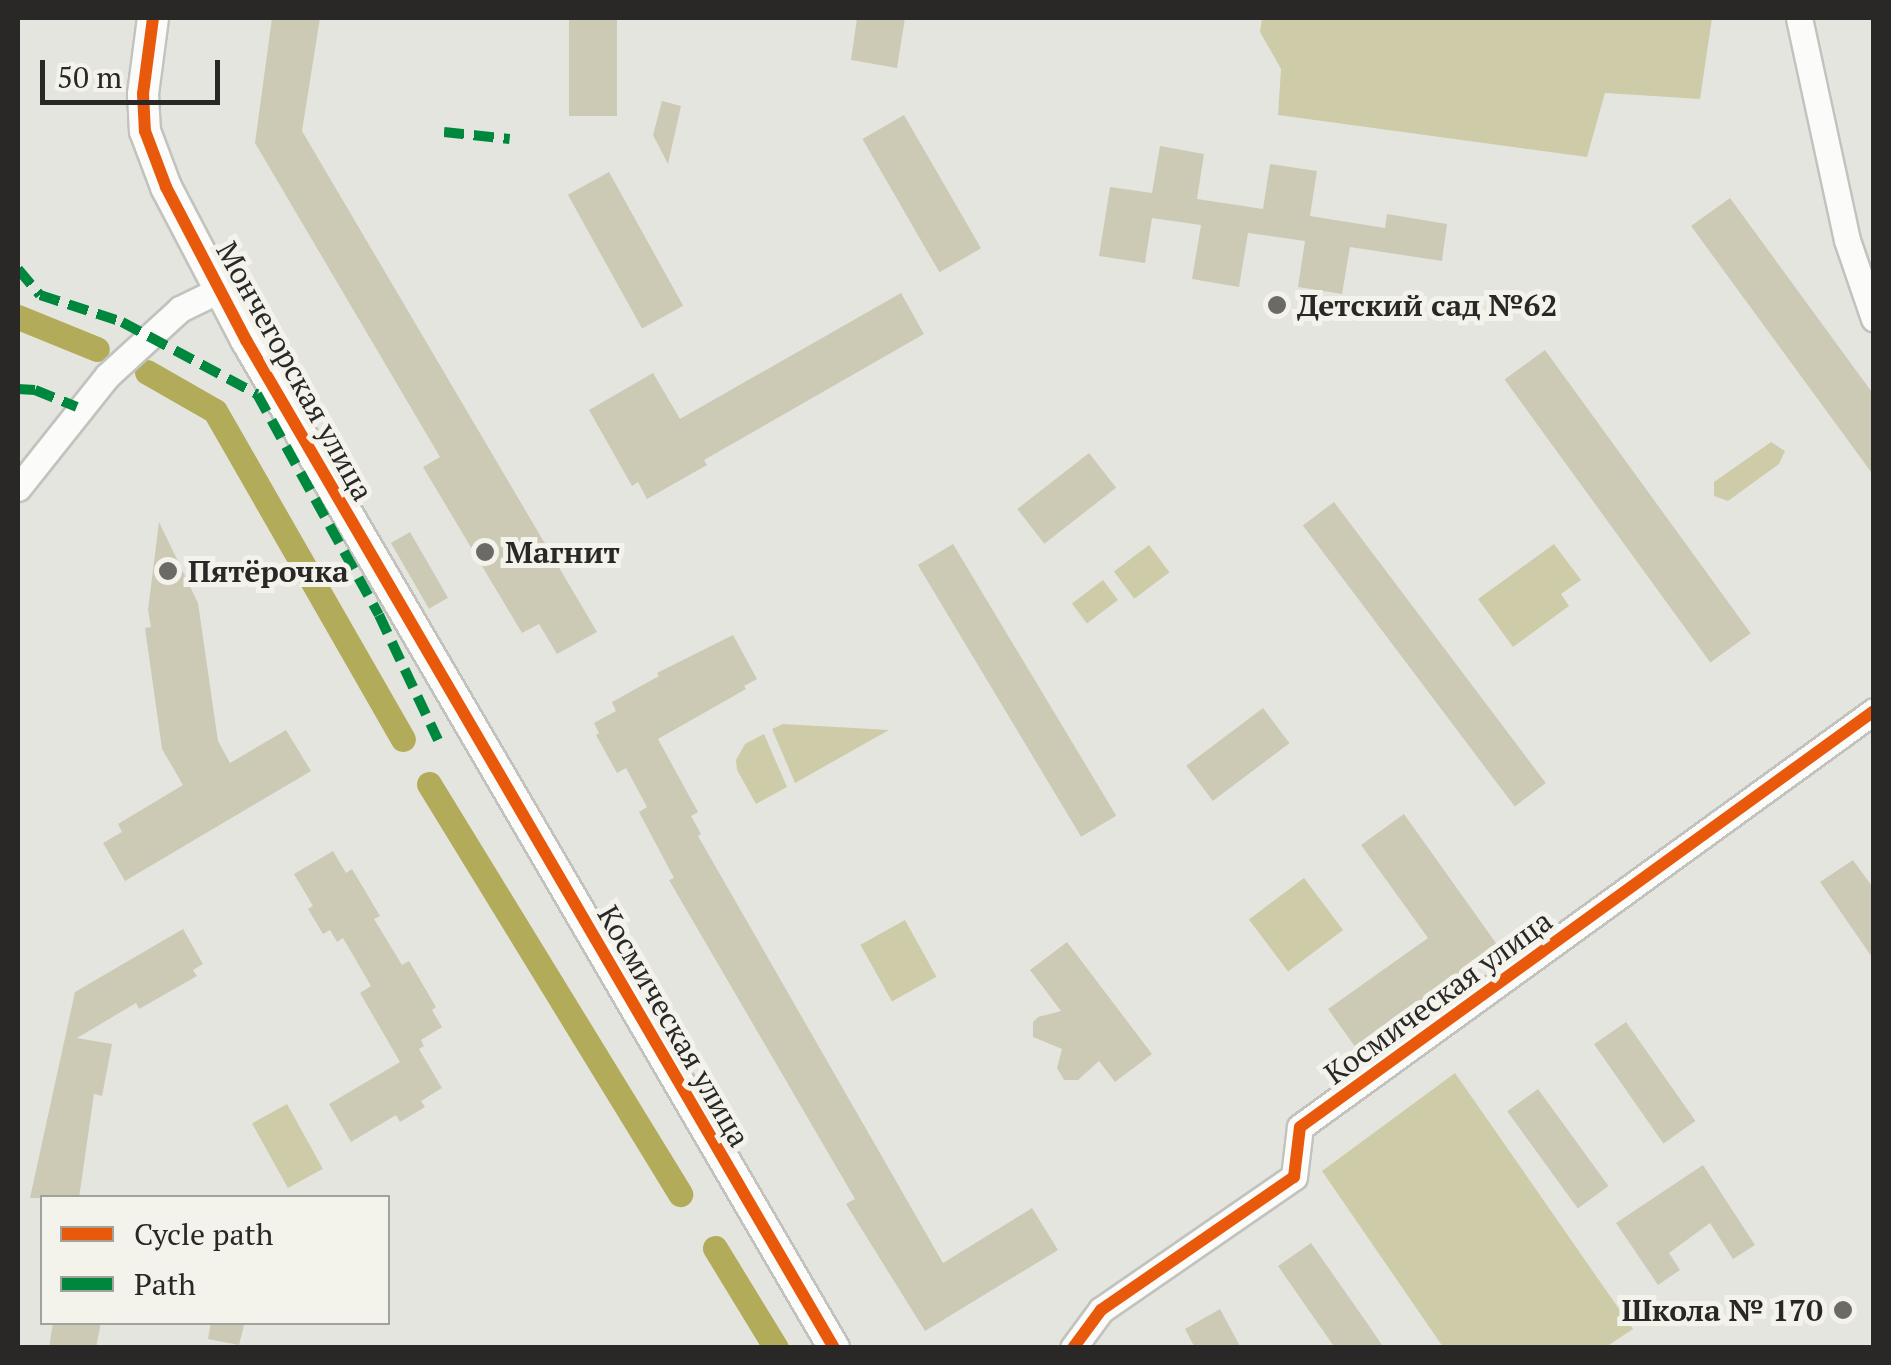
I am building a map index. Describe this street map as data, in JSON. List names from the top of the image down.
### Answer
{
  "streets": {
    "street": ["Мончегорская улица", "Космическая улица"]
  },
  "crossings": [
    ["Мончегорская улица", "Космическая улица"]
  ],
  "places": [
    "Детский сад №62",
    "Магнит",
    "Пятёрочка",
    "Школа № 170"
  ],
  "legend": ["Cycle path", "Path"],
  "scale_bar": "50 m"
}
